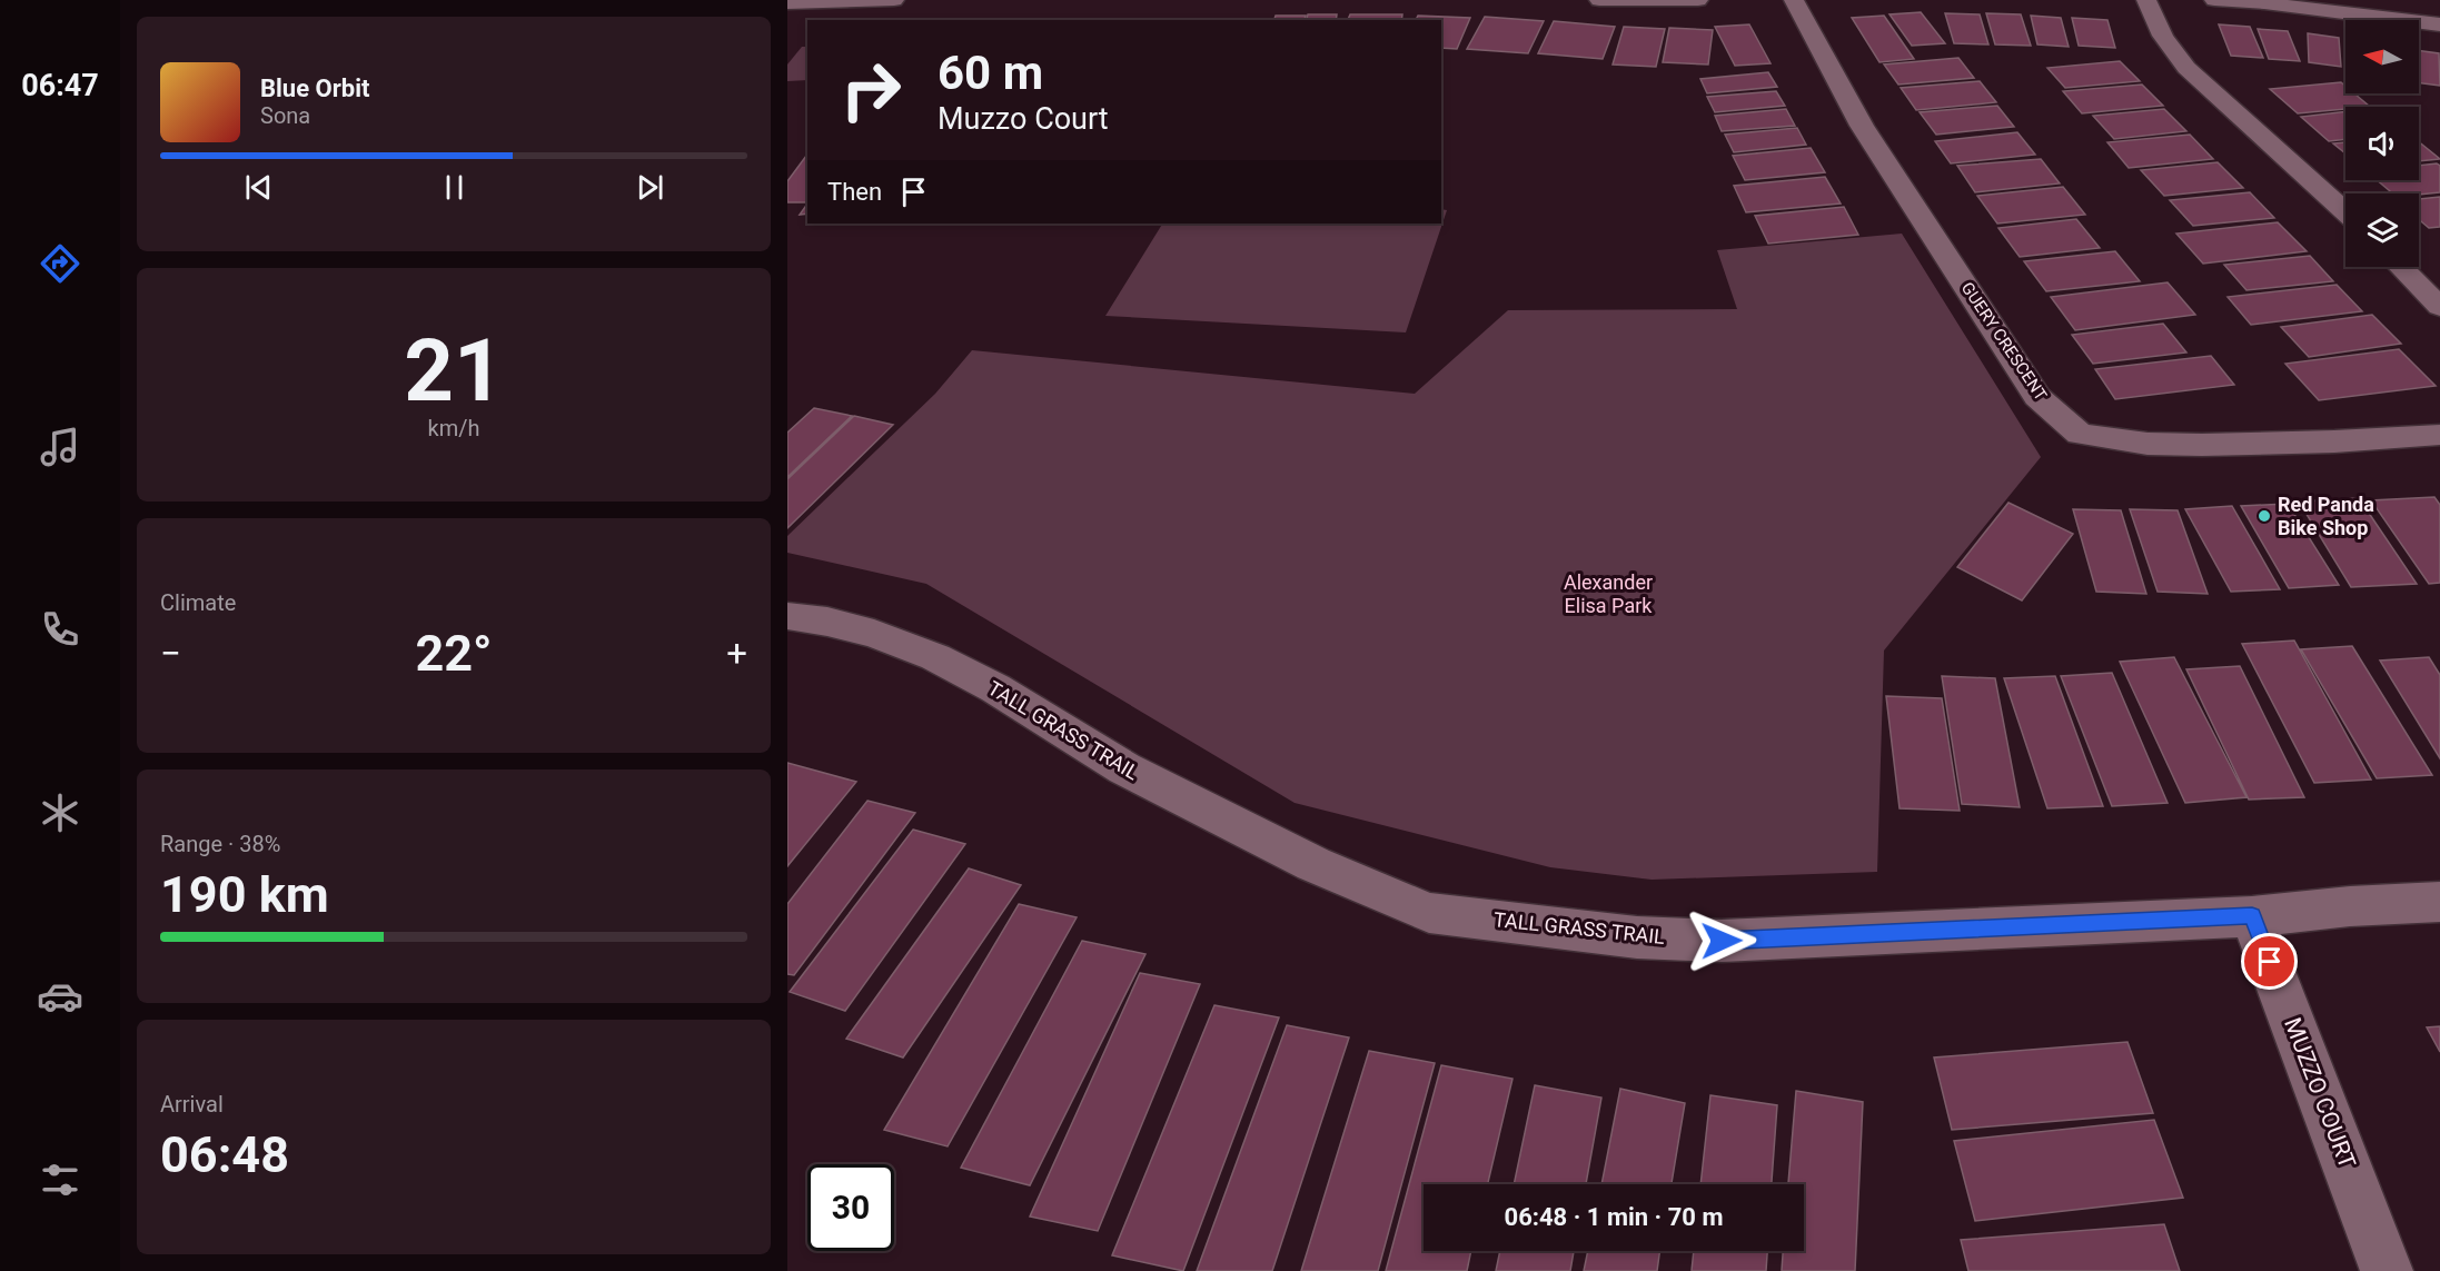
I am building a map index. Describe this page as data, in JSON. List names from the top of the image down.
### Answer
{
  "streets": {
    "street": ["GUERY CRESCENT", "TALL GRASS TRAIL", "MUZZO COURT"]
  },
  "crossings": [
    ["TALL GRASS TRAIL", "MUZZO COURT"]
  ],
  "parks": ["Alexander Elisa Park"],
  "places": ["Red Panda Bike Shop"],
  "north": "left",
  "page": {
    "tabs": "06:47",
    "turn": ["60 m", "Muzzo Court"],
    "song": ["Blue Orbit", "Sona"],
    "then": "Then",
    "tile": [
      ["21", "km/h"],
      "Climate",
      ["Range · 38%", "190 km"],
      ["Arrival", "06:48"]
    ],
    "heat": ["−", "22°", "+"],
    "limit": "30",
    "trip": "06:48 · 1 min · 70 m"
  }
}
